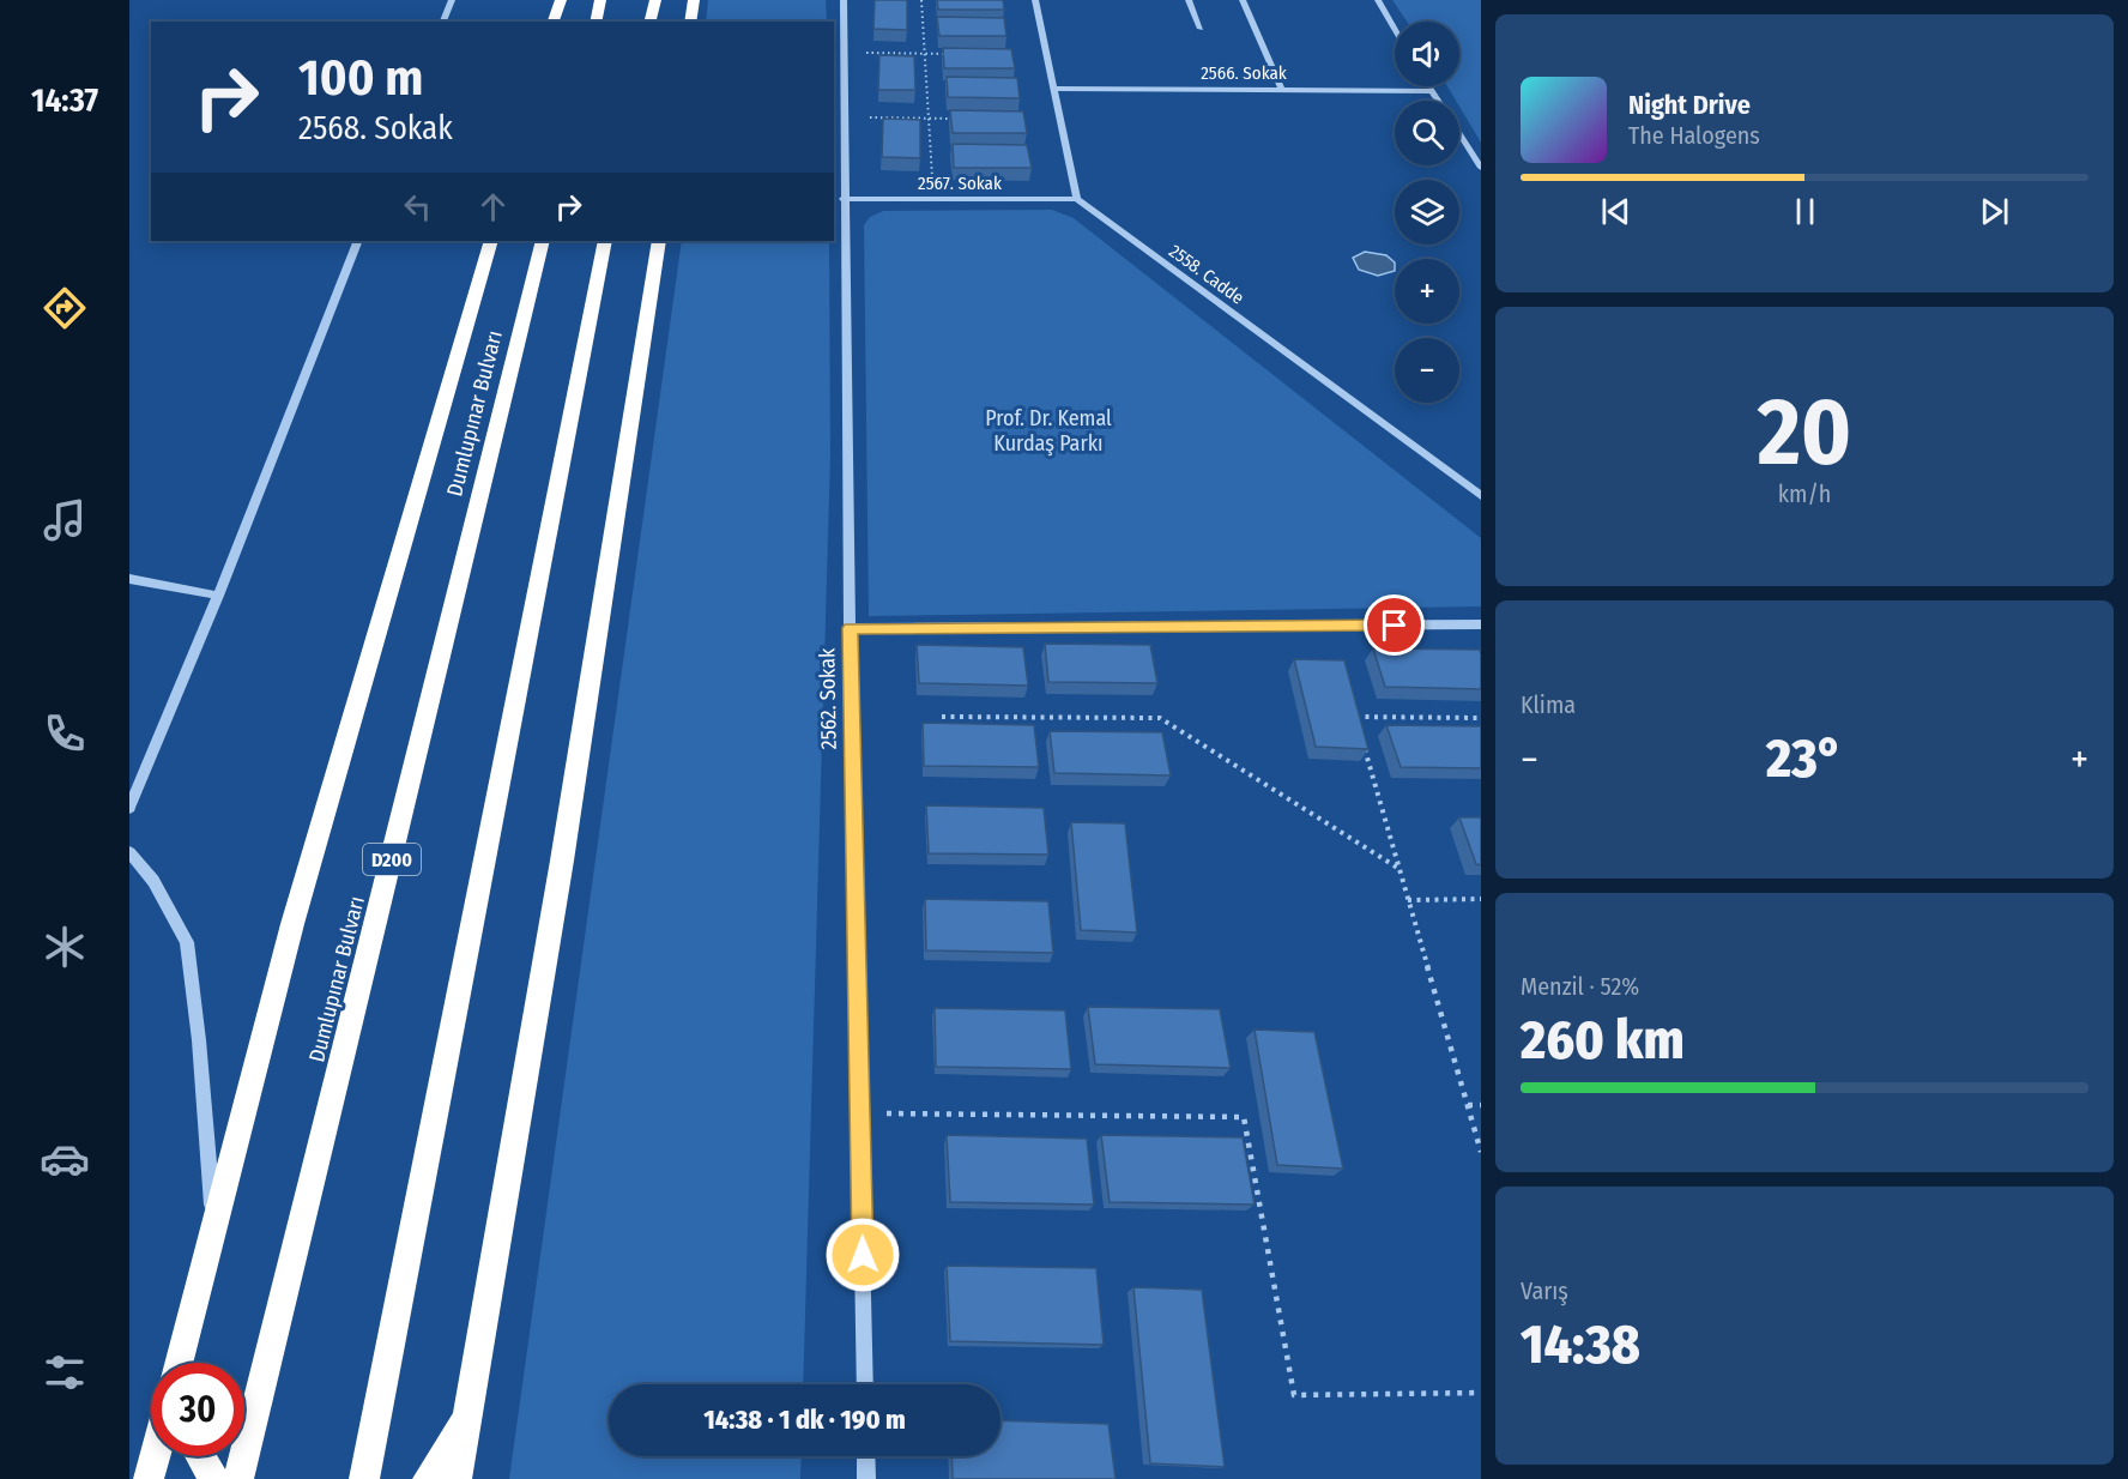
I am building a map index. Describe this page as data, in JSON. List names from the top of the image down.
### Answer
{
  "streets": {
    "highway": ["Dumlupınar Bulvarı", "D200"],
    "street": [
      "2566. Sokak",
      "2567. Sokak",
      "2558. Cadde",
      "2562. Sokak"
    ]
  },
  "crossings": [
    ["2567. Sokak", "2558. Cadde"],
    ["2567. Sokak", "2562. Sokak"]
  ],
  "parks": ["Prof. Dr. Kemal Kurdaş Parkı"],
  "page": {
    "tabs": "14:37",
    "map_buttons": ["+", "−"],
    "turn": ["100 m", "2568. Sokak"],
    "song": ["Night Drive", "The Halogens"],
    "tile": [
      ["20", "km/h"],
      "Klima",
      ["Menzil · 52%", "260 km"],
      ["Varış", "14:38"]
    ],
    "heat": ["−", "23°", "+"],
    "limit": "30",
    "trip": "14:38 · 1 dk · 190 m"
  }
}
